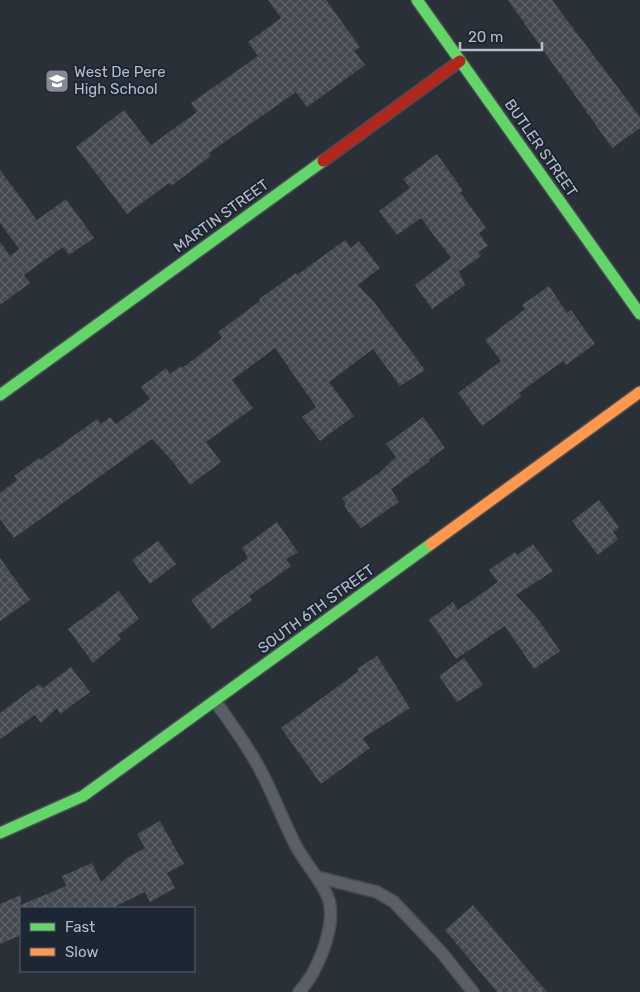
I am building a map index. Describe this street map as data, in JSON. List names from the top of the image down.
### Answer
{
  "streets": {
    "street": ["BUTLER STREET", "MARTIN STREET", "SOUTH 6TH STREET"]
  },
  "crossings": [
    ["BUTLER STREET", "MARTIN STREET"]
  ],
  "places": {
    "school or university": ["West De Pere High School"]
  },
  "legend": ["Fast", "Slow"],
  "scale_bar": "20 m"
}
